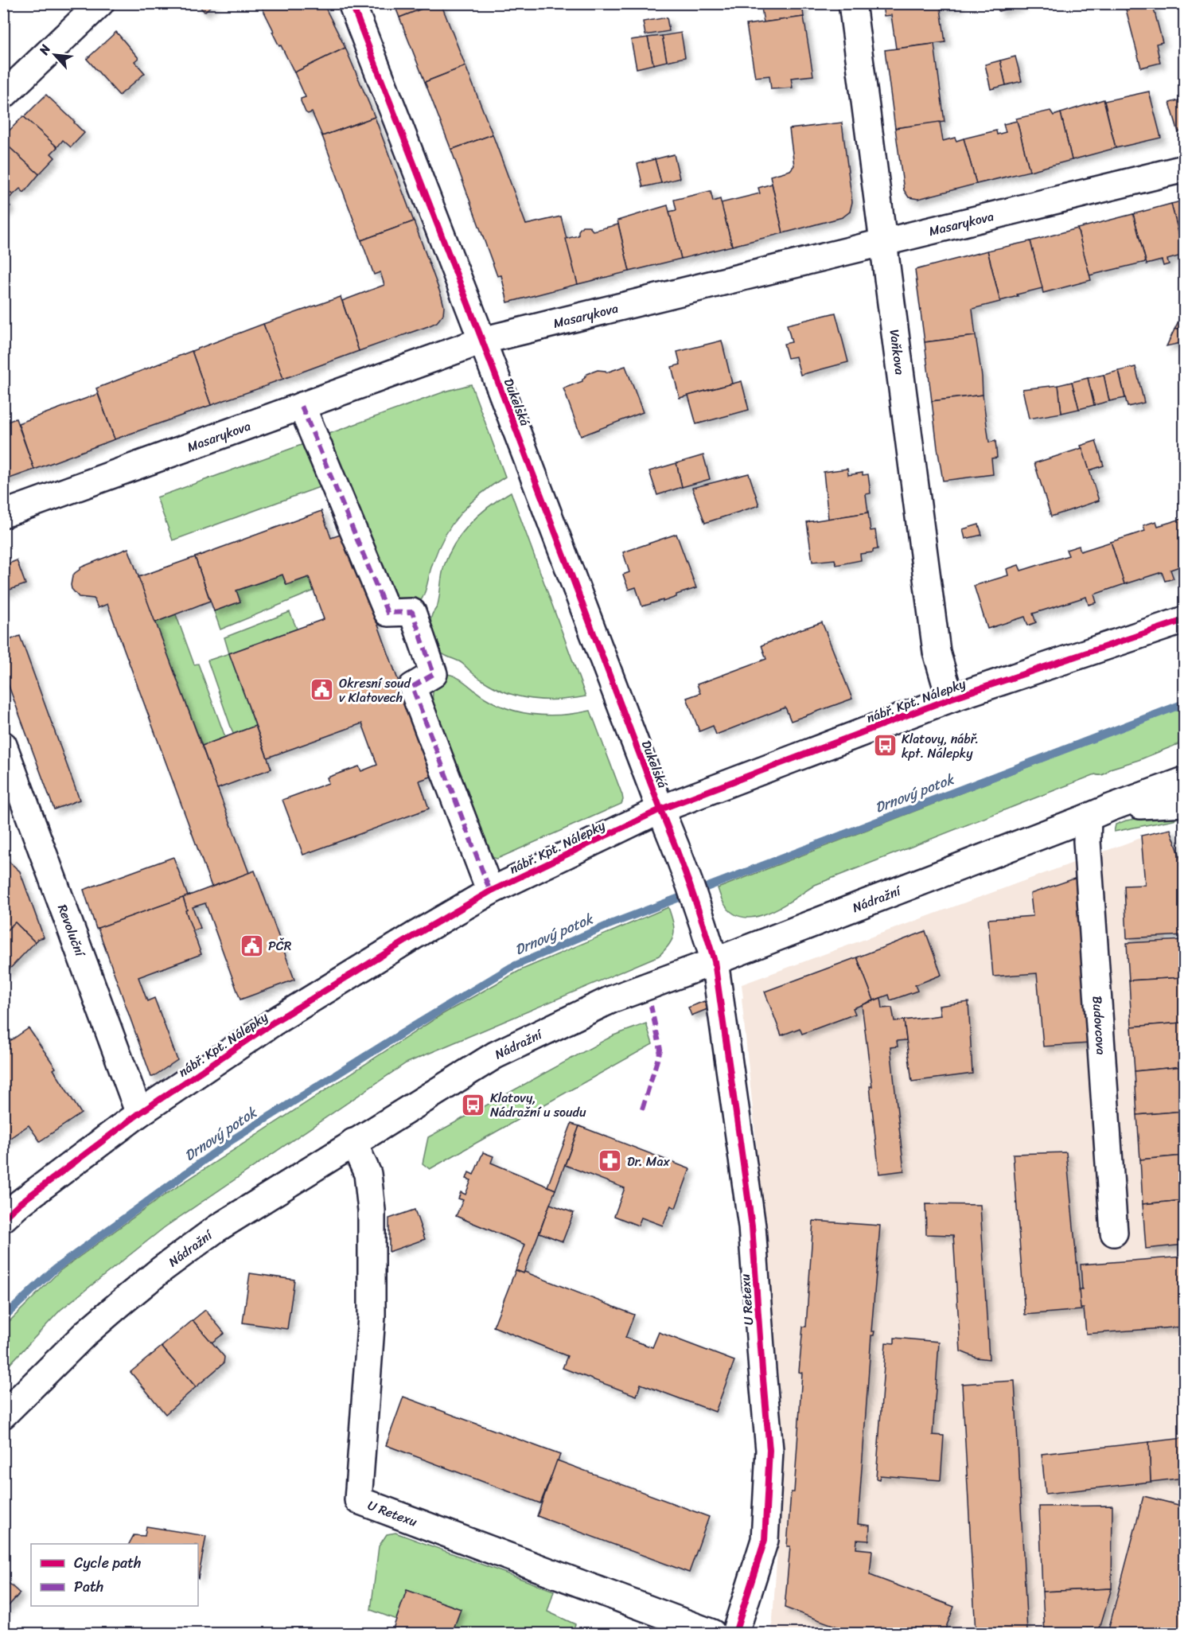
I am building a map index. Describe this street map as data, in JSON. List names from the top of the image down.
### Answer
{
  "streets": {
    "street": [
      "Masarykova",
      "Vaňkova",
      "Dukelská",
      "nábř. Kpt. Nálepky",
      "Nádražní",
      "Revoluční",
      "Budovcova",
      "U Retexu"
    ]
  },
  "crossings": [
    ["Masarykova", "Vaňkova"],
    ["Masarykova", "Dukelská"],
    ["Vaňkova", "nábř. Kpt. Nálepky"],
    ["Dukelská", "nábř. Kpt. Nálepky"],
    ["Dukelská", "U Retexu"],
    ["nábř. Kpt. Nálepky", "Revoluční"],
    ["Nádražní", "Budovcova"],
    ["Nádražní", "U Retexu"]
  ],
  "water": ["Drnový potok"],
  "places": {
    "public building": ["Okresní soud v Klatovech", "PČR"],
    "bus stop": ["Klatovy, nábř. kpt. Nálepky", "Klatovy, Nádražní u soudu"],
    "pharmacy": ["Dr. Max"]
  },
  "legend": ["Cycle path", "Path"],
  "north": "top left"
}
